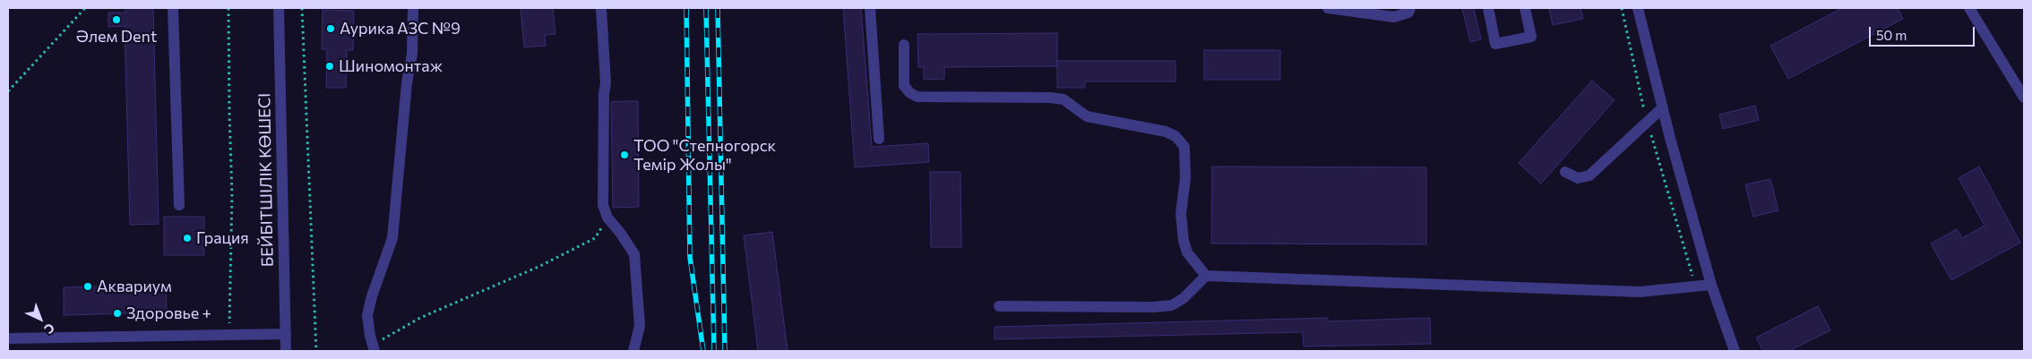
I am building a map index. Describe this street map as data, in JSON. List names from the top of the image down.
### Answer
{
  "streets": {
    "street": ["БЕЙБІТШІЛІК КӨШЕСІ"]
  },
  "places": [
    "Әлем Dent",
    "Аурика АЗС №9",
    "Шиномонтаж",
    "ТОО \"Степногорск Темiр Жолы\"",
    "Грация",
    "Аквариум",
    "Здоровье +"
  ],
  "scale_bar": "50 m",
  "north": "bottom right"
}
